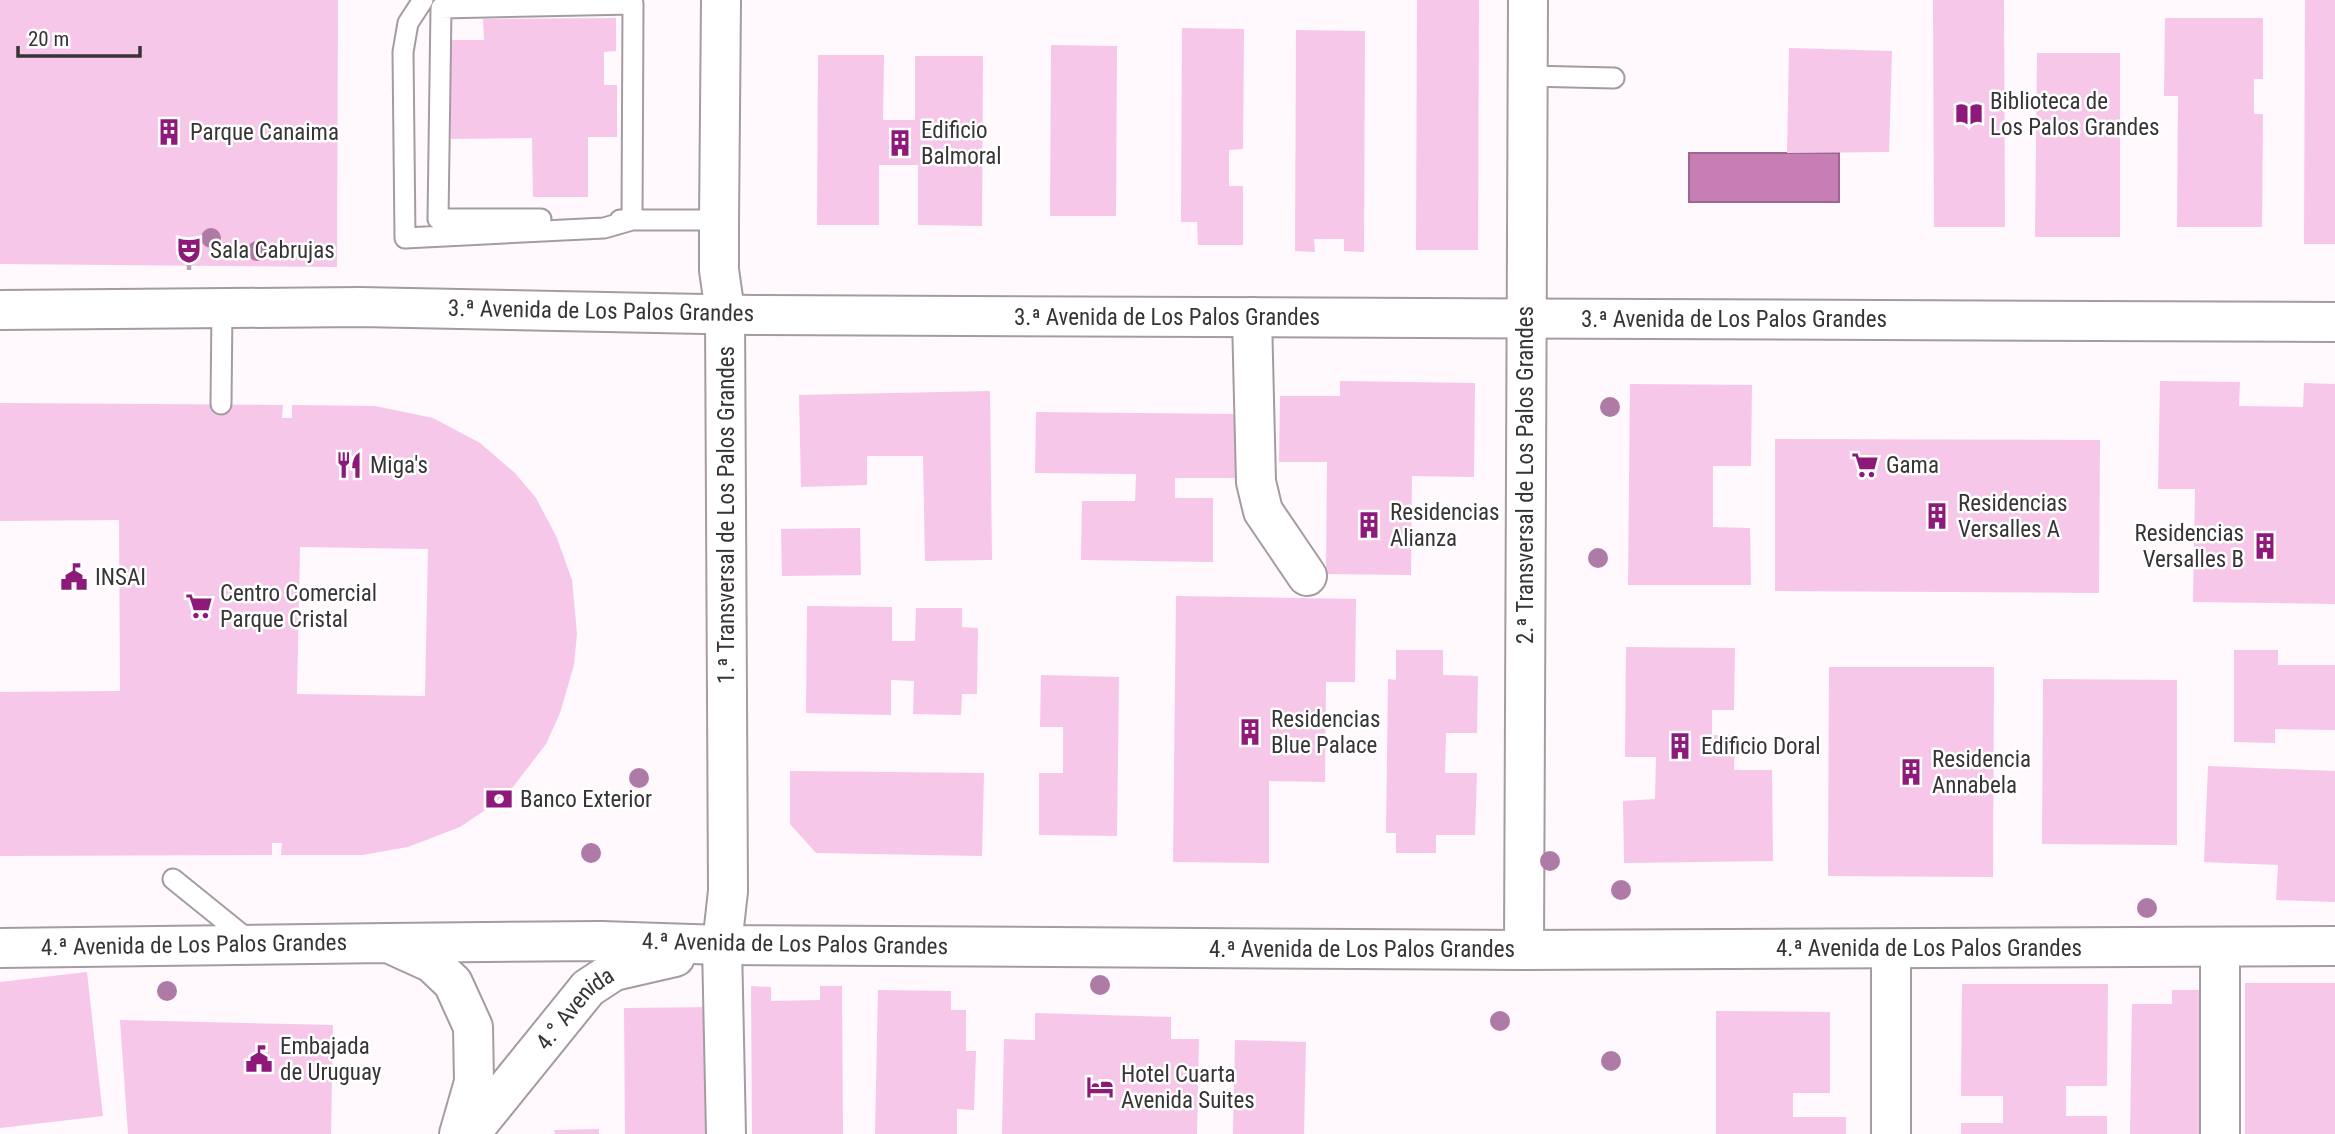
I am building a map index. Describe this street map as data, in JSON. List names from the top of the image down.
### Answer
{
  "streets": {
    "street": [
      "3.ª Avenida de Los Palos Grandes",
      "2.ª Transversal de Los Palos Grandes",
      "1.ª Transversal de Los Palos Grandes",
      "4.ª Avenida de Los Palos Grandes",
      "4.° Avenida"
    ]
  },
  "crossings": [
    ["3.ª Avenida de Los Palos Grandes", "2.ª Transversal de Los Palos Grandes"],
    ["3.ª Avenida de Los Palos Grandes", "1.ª Transversal de Los Palos Grandes"],
    ["2.ª Transversal de Los Palos Grandes", "4.ª Avenida de Los Palos Grandes"],
    ["1.ª Transversal de Los Palos Grandes", "4.ª Avenida de Los Palos Grandes"],
    ["1.ª Transversal de Los Palos Grandes", "4.° Avenida"],
    ["4.ª Avenida de Los Palos Grandes", "4.° Avenida"]
  ],
  "places": {
    "library": ["Biblioteca de Los Palos Grandes"],
    "building": [
      "Parque Canaima",
      "Edificio Balmoral",
      "Residencias Versalles A",
      "Residencias Alianza",
      "Residencias Versalles B",
      "Residencias Blue Palace",
      "Edificio Doral",
      "Residencia Annabela"
    ],
    "theatre": ["Sala Cabrujas"],
    "restaurant": ["Miga's"],
    "supermarket": ["Gama", "Centro Comercial Parque Cristal"],
    "public building": ["INSAI", "Embajada de Uruguay"],
    "bank": ["Banco Exterior"],
    "hotel": ["Hotel Cuarta Avenida Suites"]
  },
  "scale_bar": "20 m"
}
